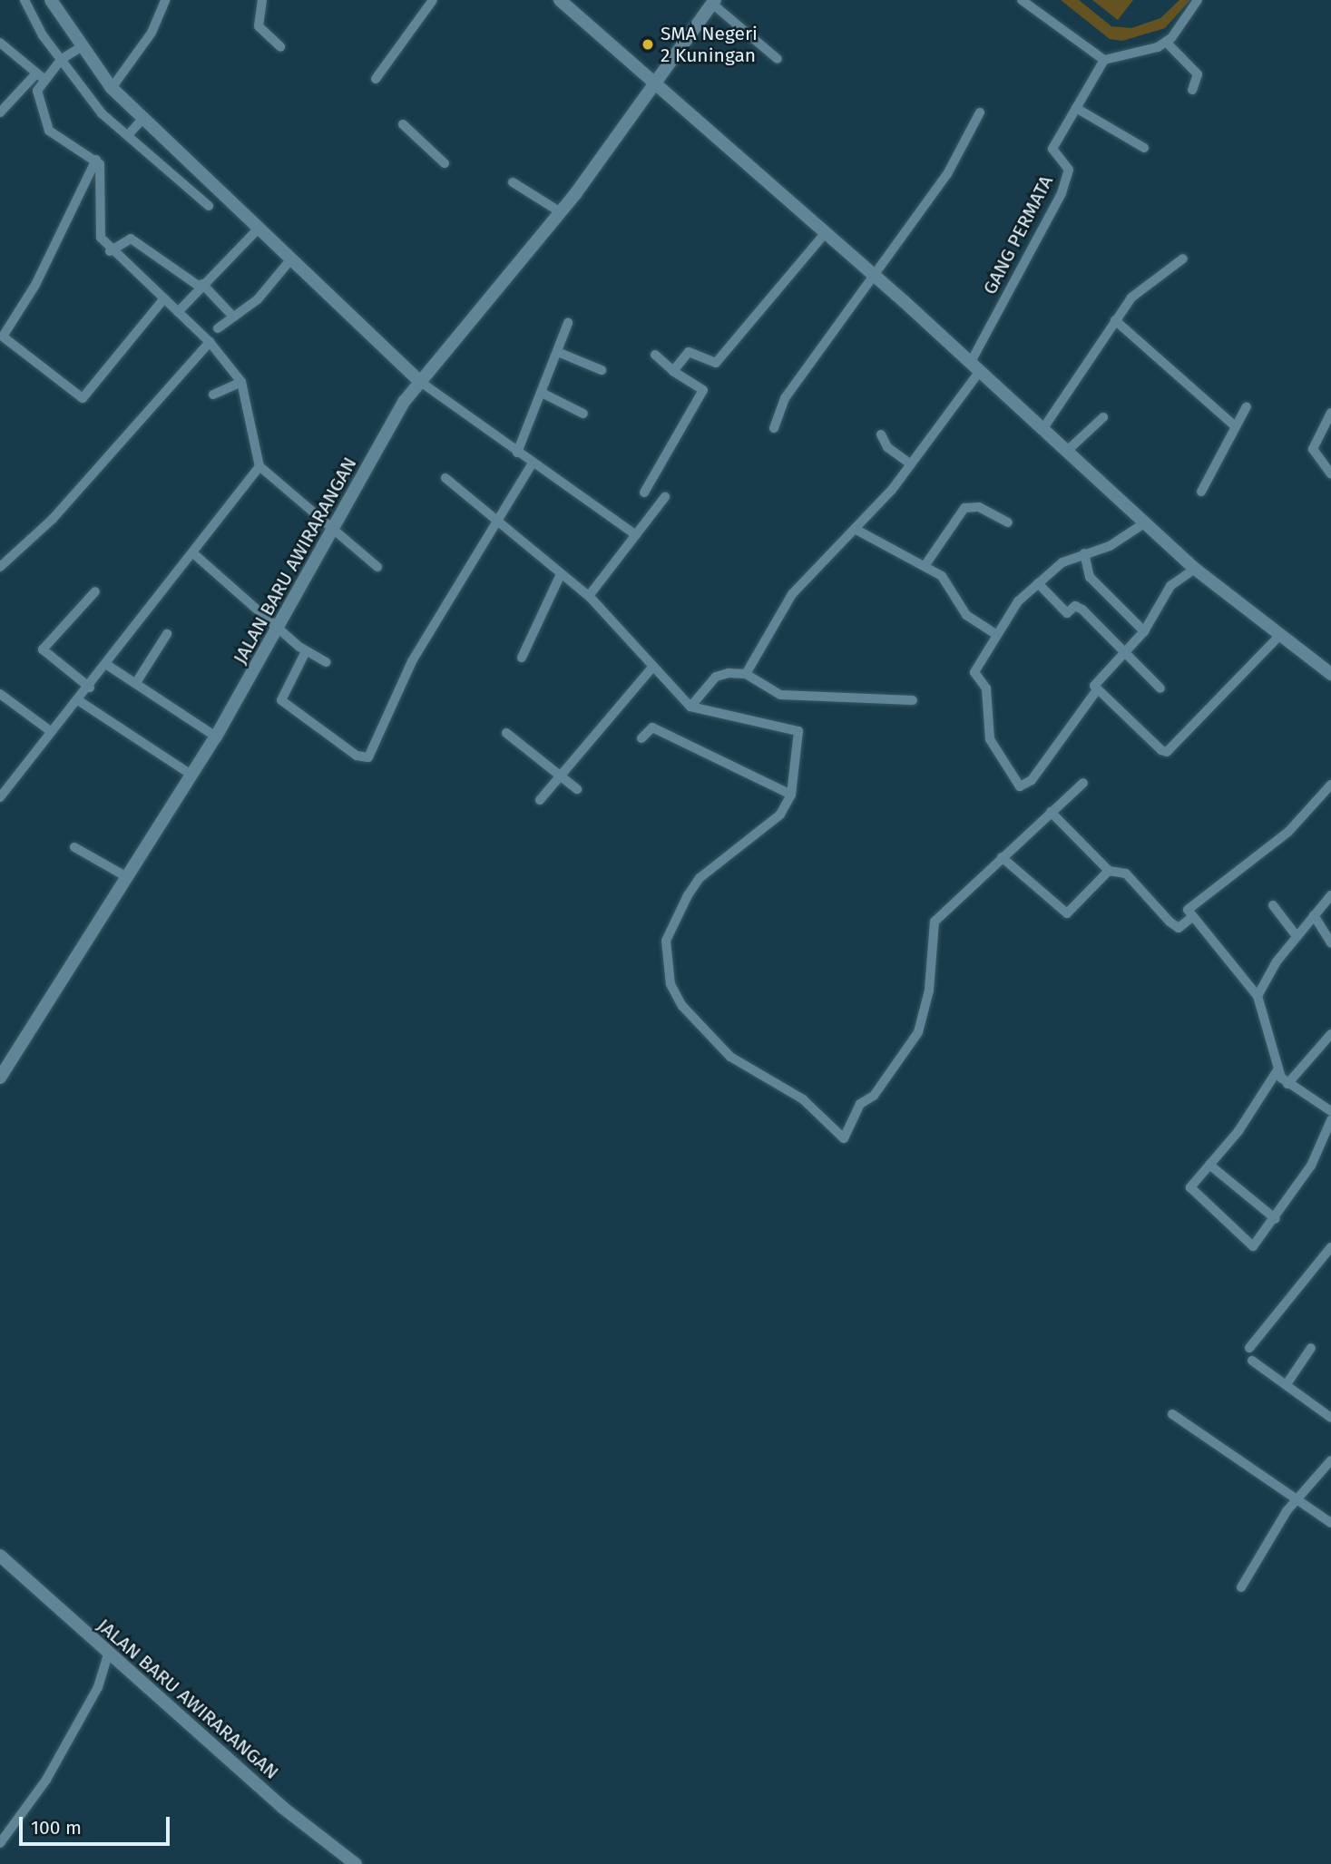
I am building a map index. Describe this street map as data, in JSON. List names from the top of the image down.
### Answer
{
  "streets": {
    "street": ["GANG PERMATA", "JALAN BARU AWIRARANGAN"]
  },
  "places": ["SMA Negeri 2 Kuningan"],
  "scale_bar": "100 m"
}
